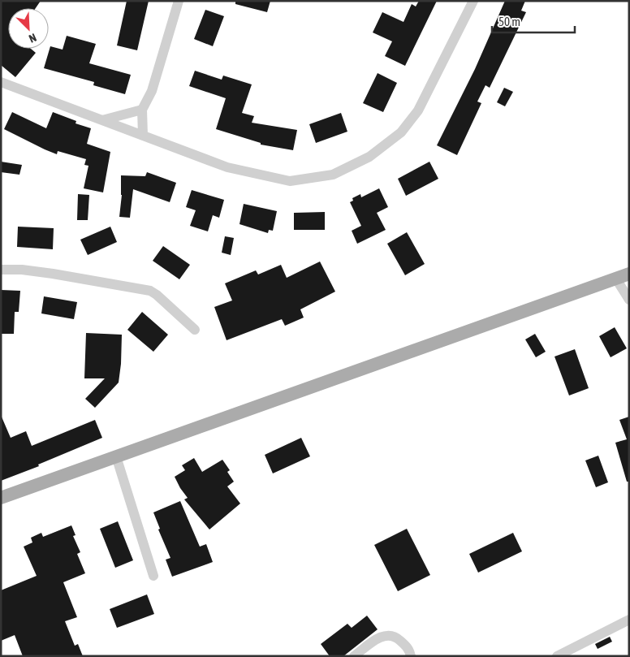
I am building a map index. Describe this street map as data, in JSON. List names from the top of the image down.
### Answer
{
  "scale_bar": "50 m",
  "north": "bottom right"
}
